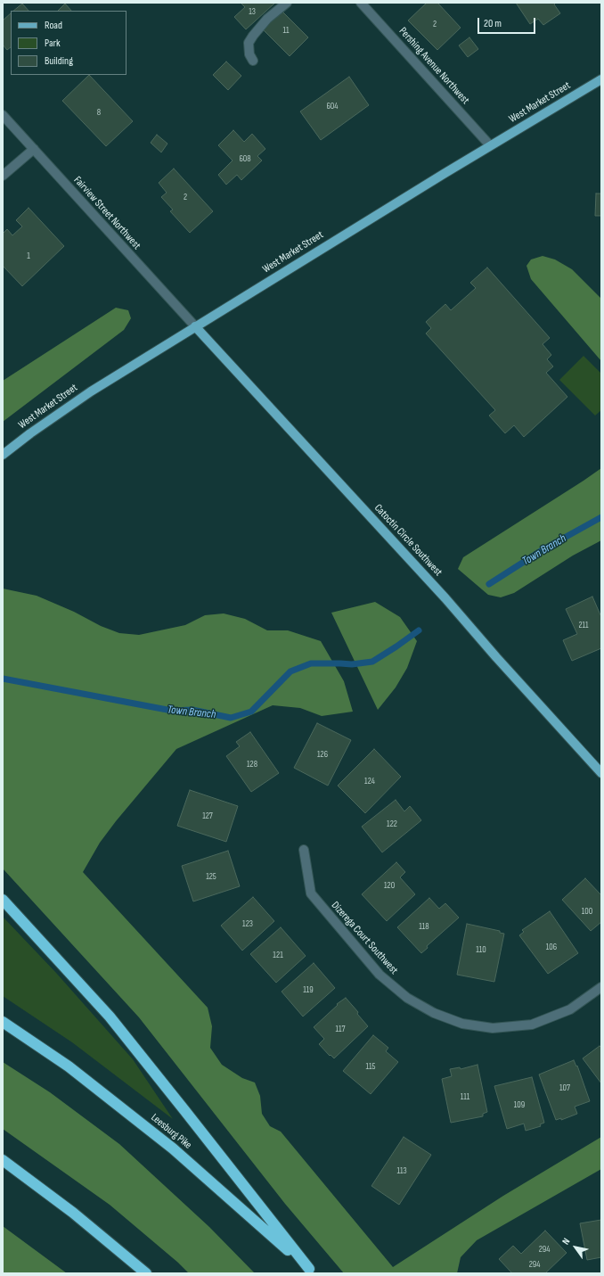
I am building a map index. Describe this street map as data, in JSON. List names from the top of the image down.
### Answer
{
  "streets": {
    "highway": ["Leesburg Pike"],
    "main road": ["West Market Street", "Catoctin Circle Southwest"],
    "street": ["Pershing Avenue Northwest", "Fairview Street Northwest", "Dizerega Court Southwest"]
  },
  "crossings": [
    ["Pershing Avenue Northwest", "West Market Street"],
    ["West Market Street", "Fairview Street Northwest"],
    ["West Market Street", "Catoctin Circle Southwest"],
    ["Fairview Street Northwest", "Catoctin Circle Southwest"]
  ],
  "water": ["Town Branch"],
  "house_numbers": [
    "13",
    "2",
    "11",
    "604",
    "8",
    "608",
    "2",
    "1",
    "211",
    "126",
    "128",
    "124",
    "127",
    "122",
    "125",
    "120",
    "100",
    "123",
    "118",
    "106",
    "110",
    "121",
    "119",
    "117",
    "115",
    "107",
    "111",
    "109",
    "113",
    "294",
    "294"
  ],
  "legend": ["Road", "Park", "Building"],
  "scale_bar": "20 m",
  "north": "top left"
}
